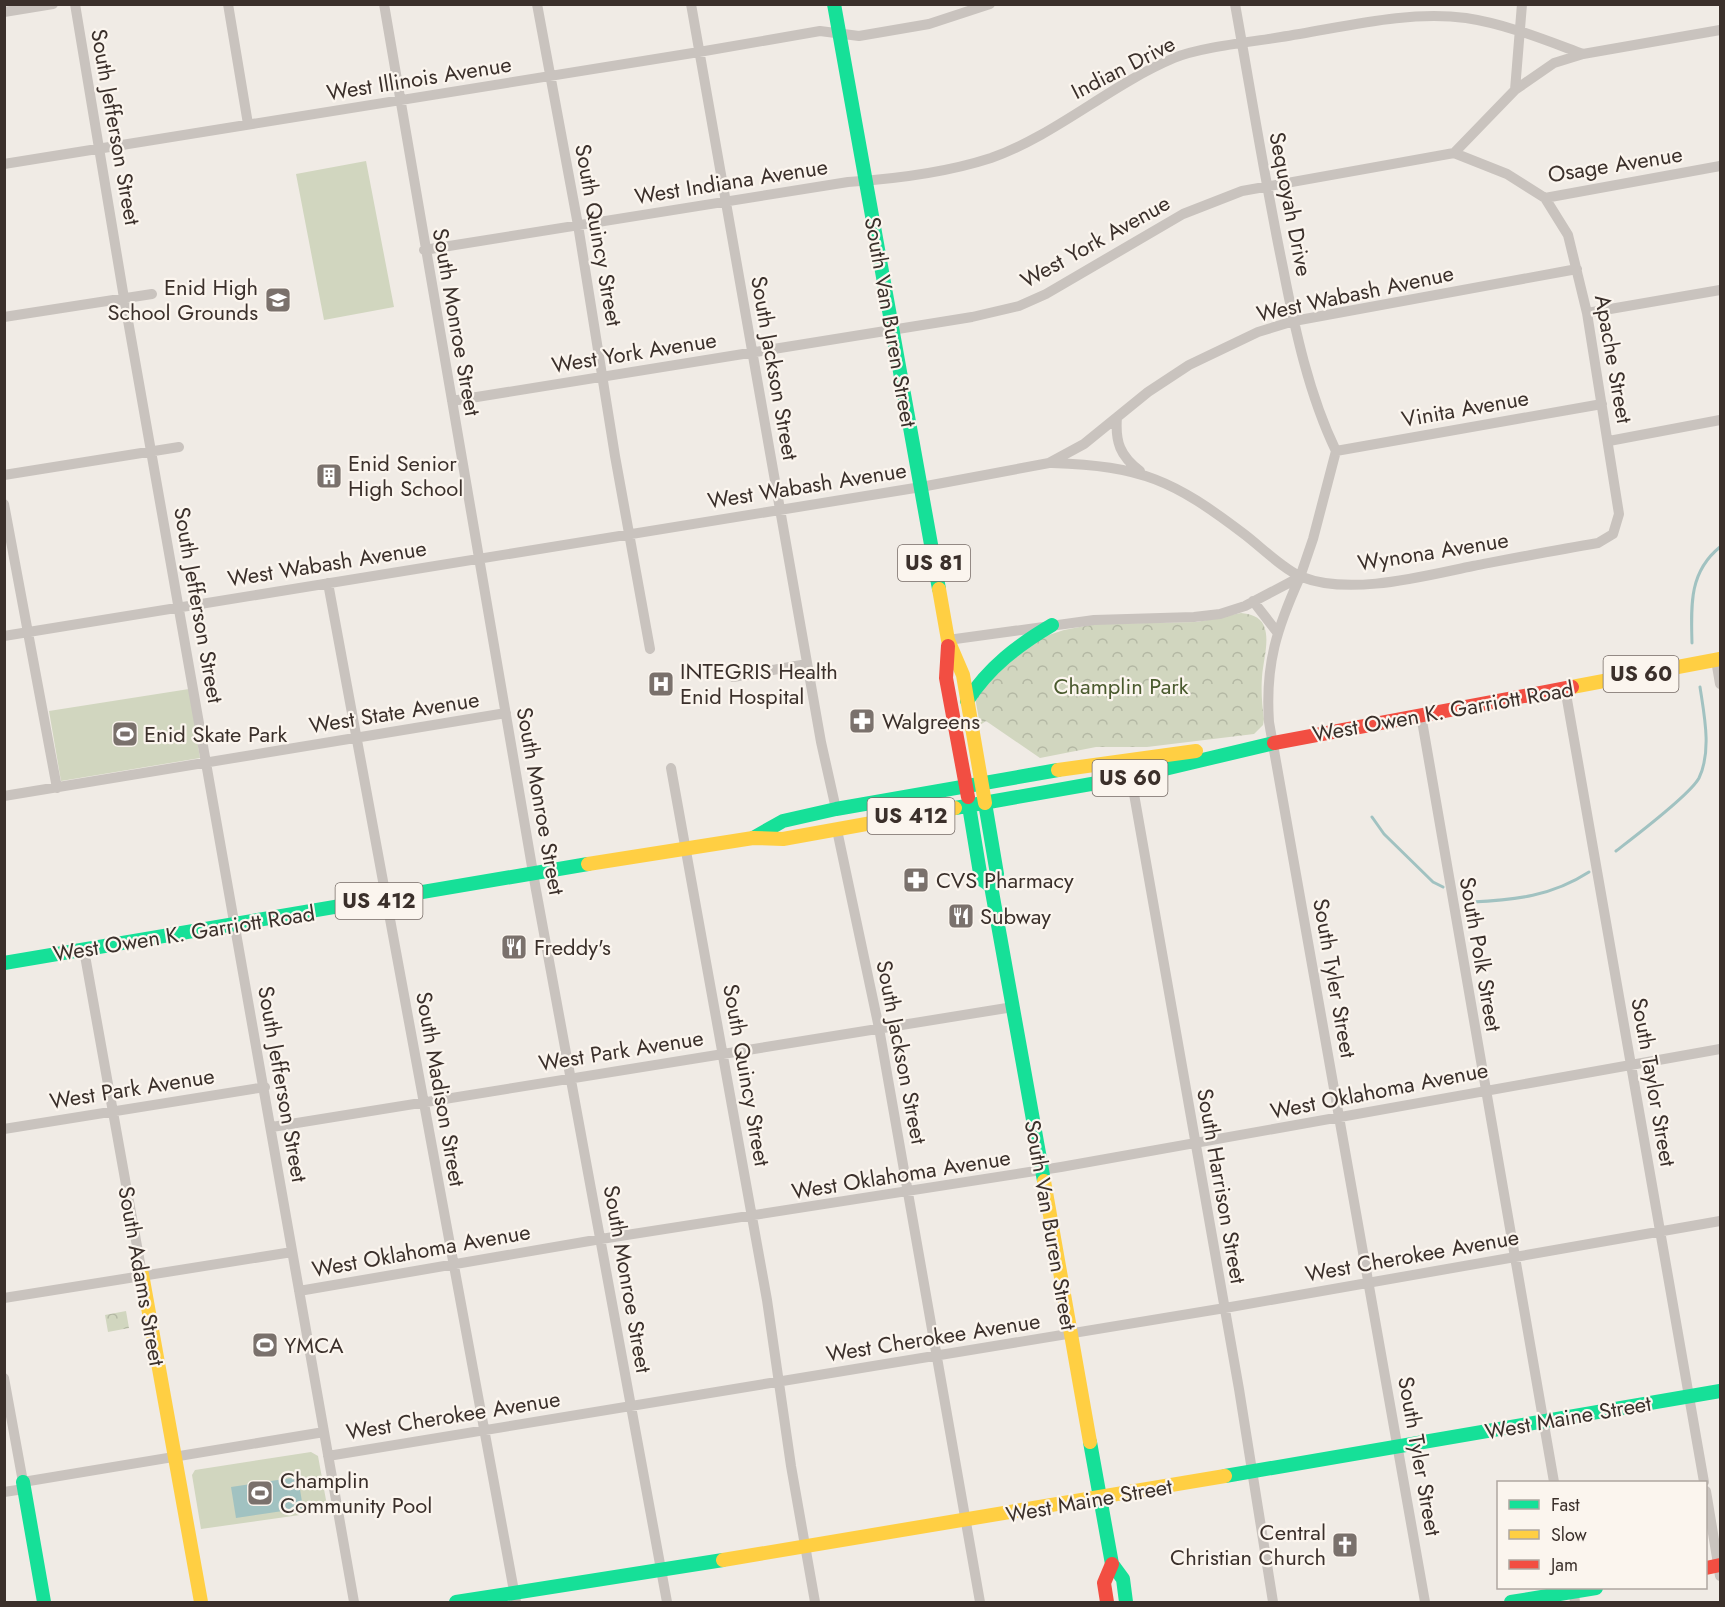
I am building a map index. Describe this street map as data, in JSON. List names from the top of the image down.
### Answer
{
  "streets": {
    "main road": [
      "South Van Buren Street",
      "US 81",
      "US 60",
      "West Owen K. Garriott Road",
      "US 412",
      "South Adams Street",
      "West Maine Street"
    ],
    "street": [
      "Indian Drive",
      "West Illinois Avenue",
      "South Jefferson Street",
      "Osage Avenue",
      "West Indiana Avenue",
      "Sequoyah Drive",
      "South Quincy Street",
      "West York Avenue",
      "West Wabash Avenue",
      "South Monroe Street",
      "Apache Street",
      "South Jackson Street",
      "Vinita Avenue",
      "Wynona Avenue",
      "West State Avenue",
      "South Polk Street",
      "South Tyler Street",
      "West Park Avenue",
      "South Taylor Street",
      "South Madison Street",
      "West Oklahoma Avenue",
      "South Harrison Street",
      "West Cherokee Avenue"
    ]
  },
  "crossings": [
    ["Indian Drive", "West Indiana Avenue"],
    ["Indian Drive", "Sequoyah Drive"],
    ["Indian Drive", "South Van Buren Street"],
    ["West Illinois Avenue", "South Jefferson Street"],
    ["West Illinois Avenue", "South Quincy Street"],
    ["West Illinois Avenue", "South Monroe Street"],
    ["West Illinois Avenue", "South Van Buren Street"],
    ["West Illinois Avenue", "South Jackson Street"],
    ["South Jefferson Street", "West Wabash Avenue"],
    ["South Jefferson Street", "West Owen K. Garriott Road"],
    ["South Jefferson Street", "West State Avenue"],
    ["South Jefferson Street", "West Park Avenue"],
    ["South Jefferson Street", "West Oklahoma Avenue"],
    ["South Jefferson Street", "West Cherokee Avenue"],
    ["Osage Avenue", "West York Avenue"],
    ["Osage Avenue", "Apache Street"],
    ["West Indiana Avenue", "South Quincy Street"],
    ["West Indiana Avenue", "South Monroe Street"],
    ["West Indiana Avenue", "South Van Buren Street"],
    ["West Indiana Avenue", "South Jackson Street"],
    ["Sequoyah Drive", "West York Avenue"],
    ["Sequoyah Drive", "West Wabash Avenue"],
    ["Sequoyah Drive", "Vinita Avenue"],
    ["South Quincy Street", "West York Avenue"],
    ["South Quincy Street", "West Wabash Avenue"],
    ["South Quincy Street", "West Owen K. Garriott Road"],
    ["South Quincy Street", "West Park Avenue"],
    ["South Quincy Street", "West Oklahoma Avenue"],
    ["South Quincy Street", "West Cherokee Avenue"],
    ["South Quincy Street", "West Maine Street"],
    ["West York Avenue", "South Monroe Street"],
    ["West York Avenue", "South Van Buren Street"],
    ["West York Avenue", "South Jackson Street"],
    ["West Wabash Avenue", "South Monroe Street"],
    ["West Wabash Avenue", "South Van Buren Street"],
    ["West Wabash Avenue", "Apache Street"],
    ["West Wabash Avenue", "South Jackson Street"],
    ["West Wabash Avenue", "Wynona Avenue"],
    ["West Wabash Avenue", "South Madison Street"],
    ["South Monroe Street", "West Owen K. Garriott Road"],
    ["South Monroe Street", "West State Avenue"],
    ["South Monroe Street", "West Park Avenue"],
    ["South Monroe Street", "West Oklahoma Avenue"],
    ["South Monroe Street", "West Cherokee Avenue"],
    ["South Monroe Street", "West Maine Street"],
    ["South Van Buren Street", "West Owen K. Garriott Road"],
    ["South Van Buren Street", "West Park Avenue"],
    ["South Van Buren Street", "West Oklahoma Avenue"],
    ["South Van Buren Street", "West Cherokee Avenue"],
    ["South Van Buren Street", "West Maine Street"],
    ["Apache Street", "Vinita Avenue"],
    ["Apache Street", "Wynona Avenue"],
    ["South Jackson Street", "West Owen K. Garriott Road"],
    ["South Jackson Street", "West Park Avenue"],
    ["South Jackson Street", "West Oklahoma Avenue"],
    ["South Jackson Street", "West Cherokee Avenue"],
    ["South Jackson Street", "West Maine Street"],
    ["Wynona Avenue", "South Tyler Street"],
    ["West Owen K. Garriott Road", "South Polk Street"],
    ["West Owen K. Garriott Road", "South Tyler Street"],
    ["West Owen K. Garriott Road", "South Taylor Street"],
    ["West Owen K. Garriott Road", "South Madison Street"],
    ["West Owen K. Garriott Road", "South Harrison Street"],
    ["West Owen K. Garriott Road", "South Adams Street"],
    ["West State Avenue", "South Madison Street"],
    ["South Polk Street", "West Oklahoma Avenue"],
    ["South Polk Street", "West Cherokee Avenue"],
    ["South Polk Street", "West Maine Street"],
    ["South Tyler Street", "West Oklahoma Avenue"],
    ["South Tyler Street", "West Cherokee Avenue"],
    ["South Tyler Street", "West Maine Street"],
    ["West Park Avenue", "South Madison Street"],
    ["West Park Avenue", "South Adams Street"],
    ["South Taylor Street", "West Oklahoma Avenue"],
    ["South Taylor Street", "West Cherokee Avenue"],
    ["South Taylor Street", "West Maine Street"],
    ["South Madison Street", "West Oklahoma Avenue"],
    ["South Madison Street", "West Cherokee Avenue"],
    ["South Madison Street", "West Maine Street"],
    ["West Oklahoma Avenue", "South Harrison Street"],
    ["West Oklahoma Avenue", "South Adams Street"],
    ["South Harrison Street", "West Cherokee Avenue"],
    ["South Harrison Street", "West Maine Street"],
    ["West Cherokee Avenue", "South Adams Street"]
  ],
  "parks": ["Champlin Park"],
  "places": {
    "school or university": ["Enid High School Grounds"],
    "building": ["Enid Senior High School"],
    "hospital": ["INTEGRIS Health Enid Hospital"],
    "pharmacy": ["Walgreens", "CVS Pharmacy"],
    "sports": ["Enid Skate Park", "YMCA", "Champlin Community Pool"],
    "restaurant": ["Subway", "Freddy's"],
    "church": ["Central Christian Church"]
  },
  "legend": ["Fast", "Slow", "Jam"]
}
